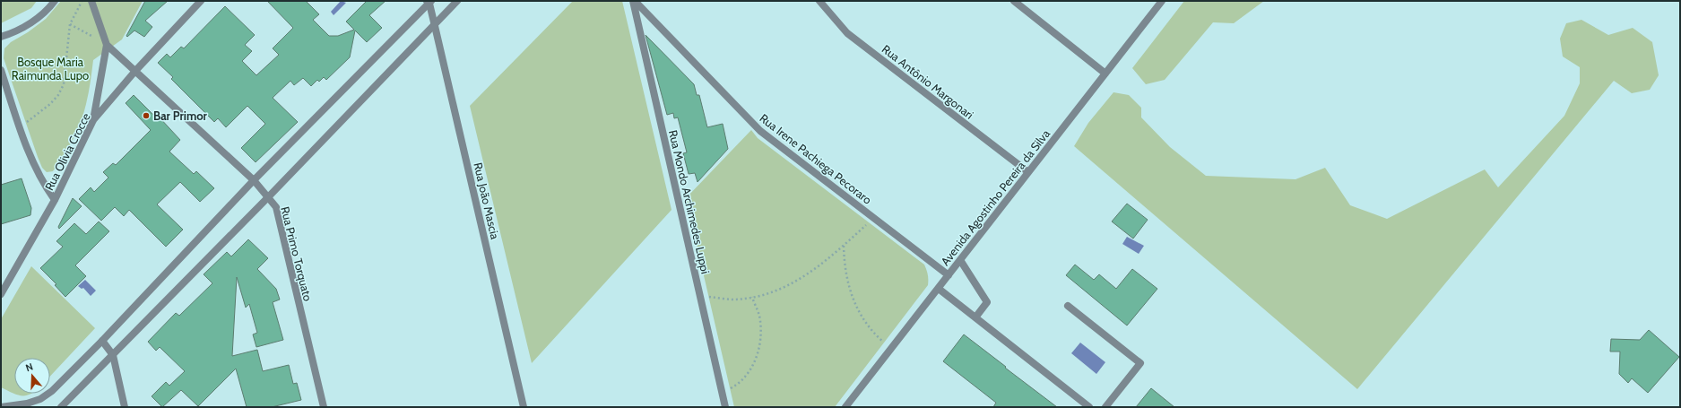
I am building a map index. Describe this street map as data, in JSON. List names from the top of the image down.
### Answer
{
  "streets": {
    "street": [
      "Rua Antônio Margonari",
      "Rua Olivia Crocce",
      "Rua Irene Pachiega Pecoraro",
      "Avenida Agostinho Pereira da Silva",
      "Rua João Mascia",
      "Rua Mondo Archimedes Luppi",
      "Rua Primo Torquato"
    ]
  },
  "crossings": [
    ["Rua Antônio Margonari", "Avenida Agostinho Pereira da Silva"],
    ["Rua Olivia Crocce", "Rua Primo Torquato"],
    ["Rua Irene Pachiega Pecoraro", "Avenida Agostinho Pereira da Silva"],
    ["Rua Irene Pachiega Pecoraro", "Rua Mondo Archimedes Luppi"]
  ],
  "parks": ["Bosque Maria Raimunda Lupo"],
  "places": ["Bar Primor"],
  "north": "top"
}
